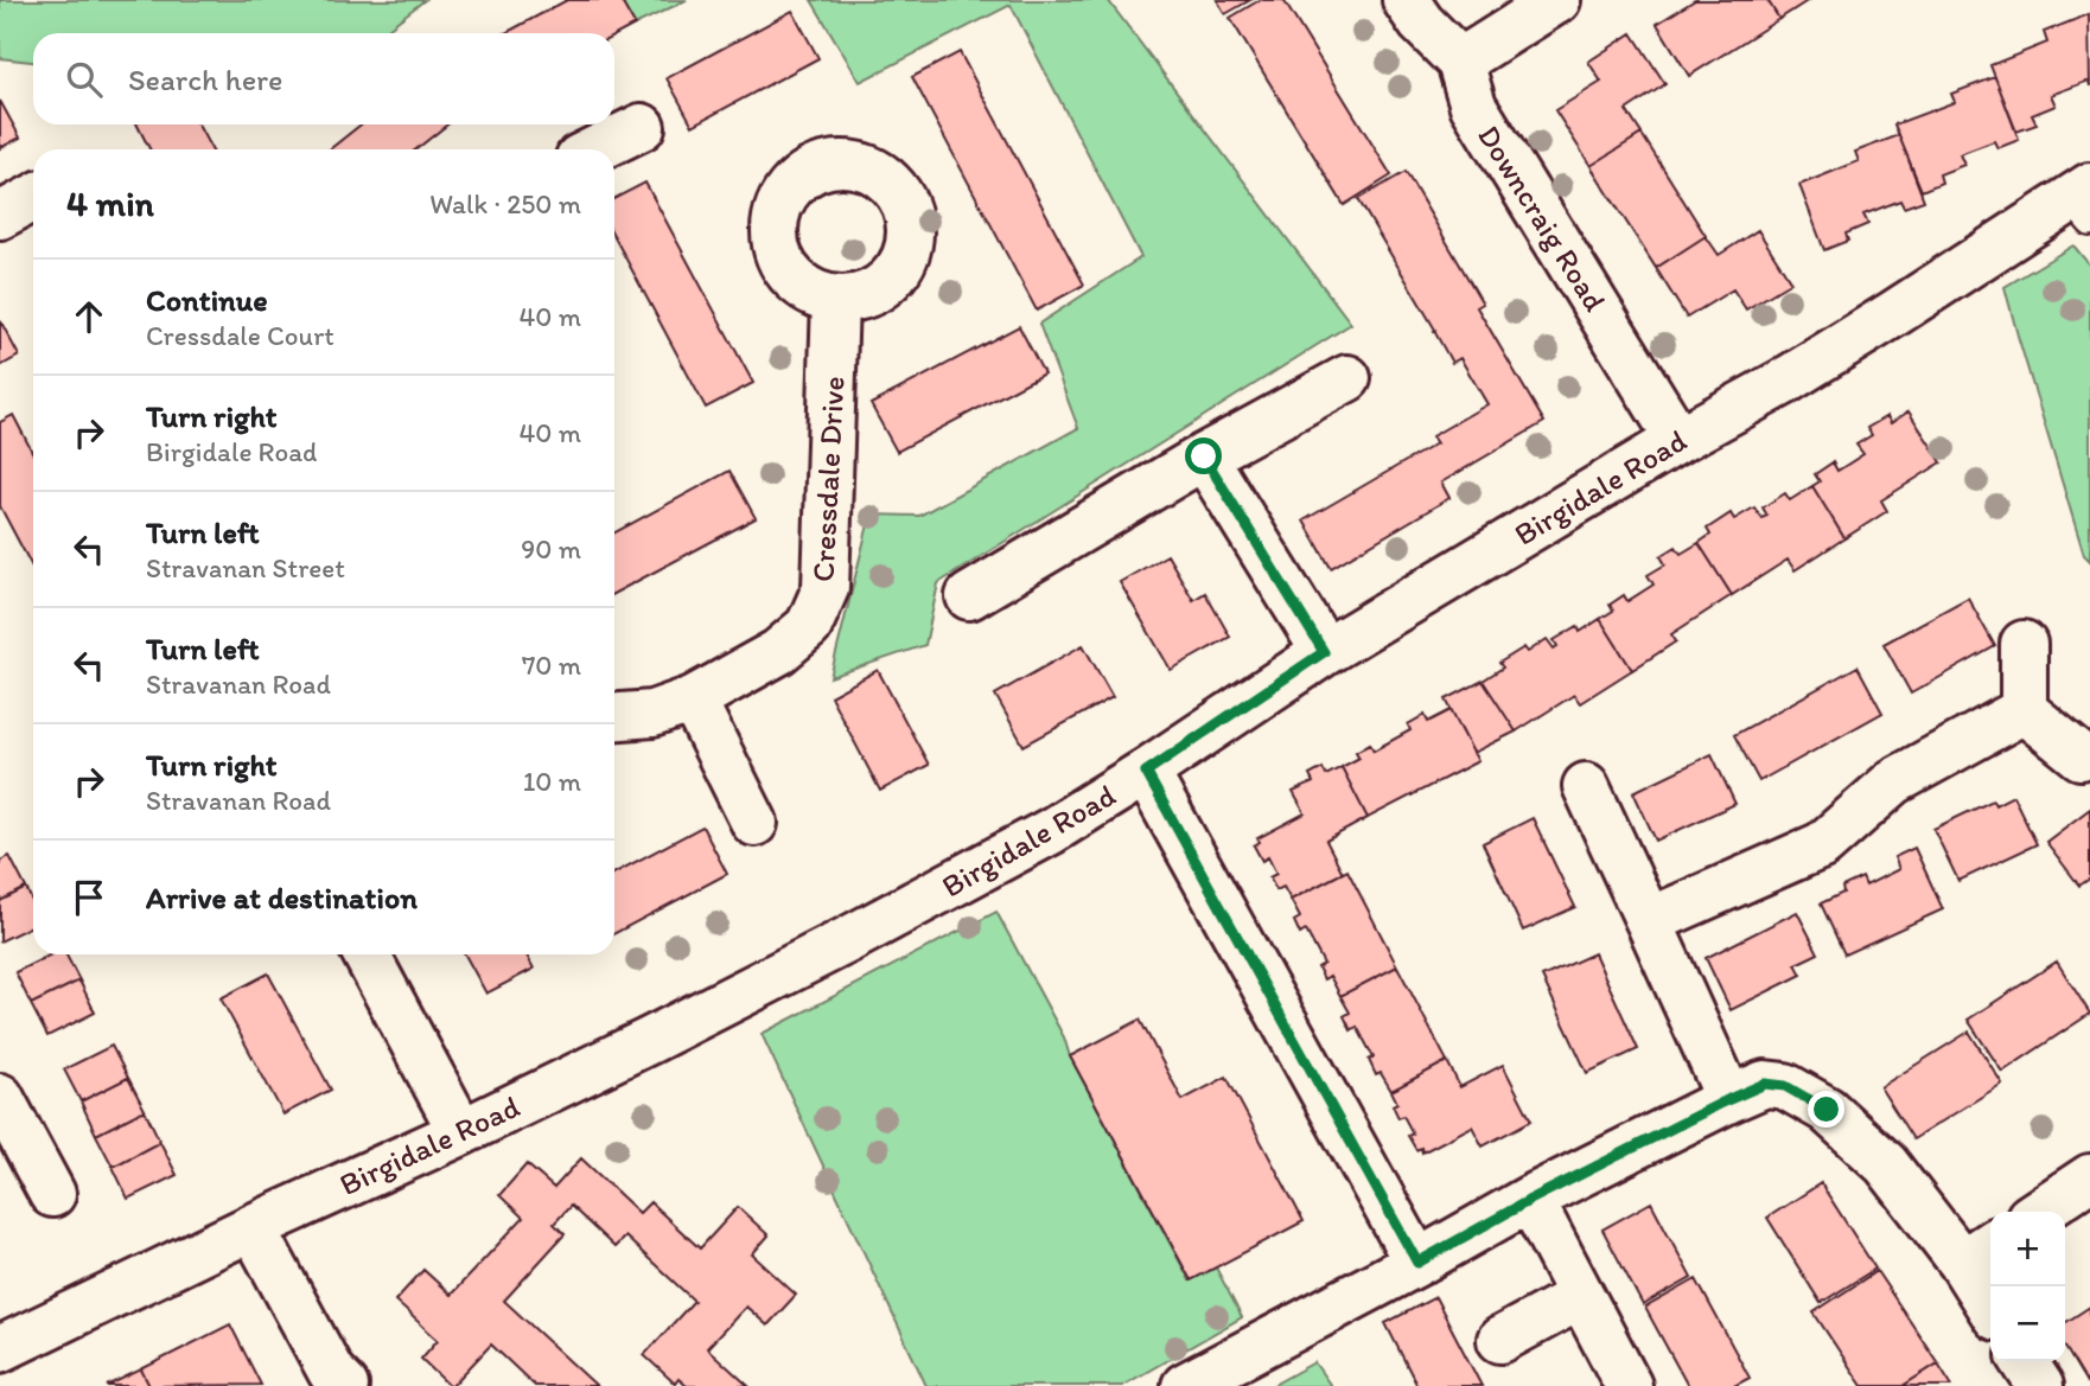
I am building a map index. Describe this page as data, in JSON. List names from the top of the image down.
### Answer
{
  "streets": {
    "street": ["Downcraig Road", "Cressdale Drive", "Birgidale Road"]
  },
  "crossings": [
    ["Downcraig Road", "Birgidale Road"]
  ],
  "page": {
    "search": "Search here",
    "heading": ["4 min", "Walk · 250 m"],
    "list": [
      ["Continue", "Cressdale Court", "40 m"],
      ["Turn right", "Birgidale Road", "40 m"],
      ["Turn left", "Stravanan Street", "90 m"],
      ["Turn left", "Stravanan Road", "70 m"],
      ["Turn right", "Stravanan Road", "10 m"],
      "Arrive at destination"
    ],
    "map_buttons": ["+", "−"]
  }
}
